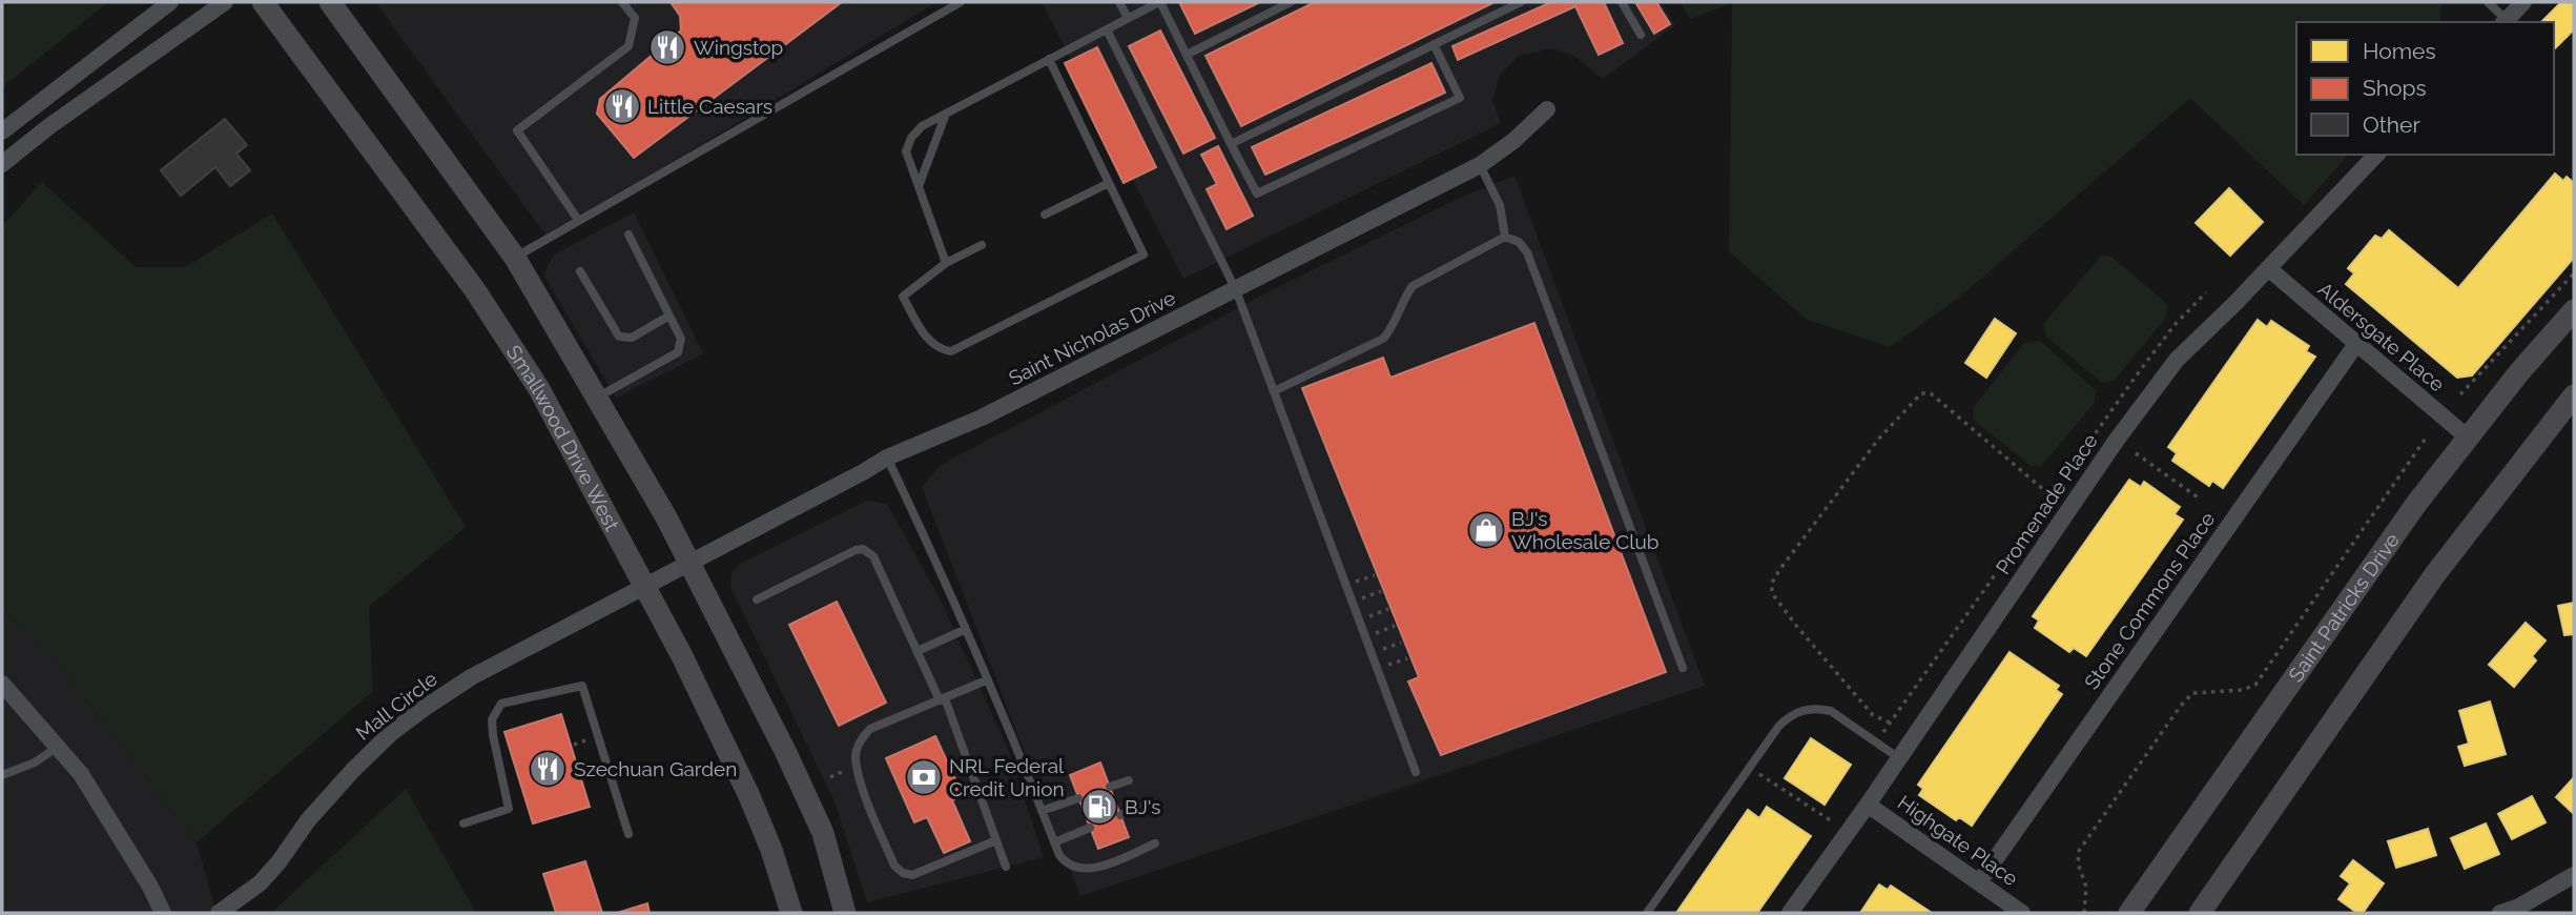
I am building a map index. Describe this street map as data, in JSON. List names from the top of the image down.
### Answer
{
  "streets": {
    "main road": ["Smallwood Drive West", "Saint Patricks Drive"],
    "street": [
      "Aldersgate Place",
      "Saint Nicholas Drive",
      "Promenade Place",
      "Stone Commons Place",
      "Mall Circle",
      "Highgate Place"
    ]
  },
  "crossings": [
    ["Aldersgate Place", "Promenade Place"],
    ["Aldersgate Place", "Stone Commons Place"],
    ["Aldersgate Place", "Saint Patricks Drive"],
    ["Saint Nicholas Drive", "Smallwood Drive West"],
    ["Saint Nicholas Drive", "Mall Circle"],
    ["Smallwood Drive West", "Mall Circle"],
    ["Promenade Place", "Highgate Place"],
    ["Stone Commons Place", "Highgate Place"]
  ],
  "places": {
    "restaurant": ["Wingstop", "Little Caesars", "Szechuan Garden"],
    "shop": ["BJ's Wholesale Club"],
    "bank": ["NRL Federal Credit Union"],
    "fuel station": ["BJ's"]
  },
  "legend": ["Homes", "Shops", "Other"]
}
